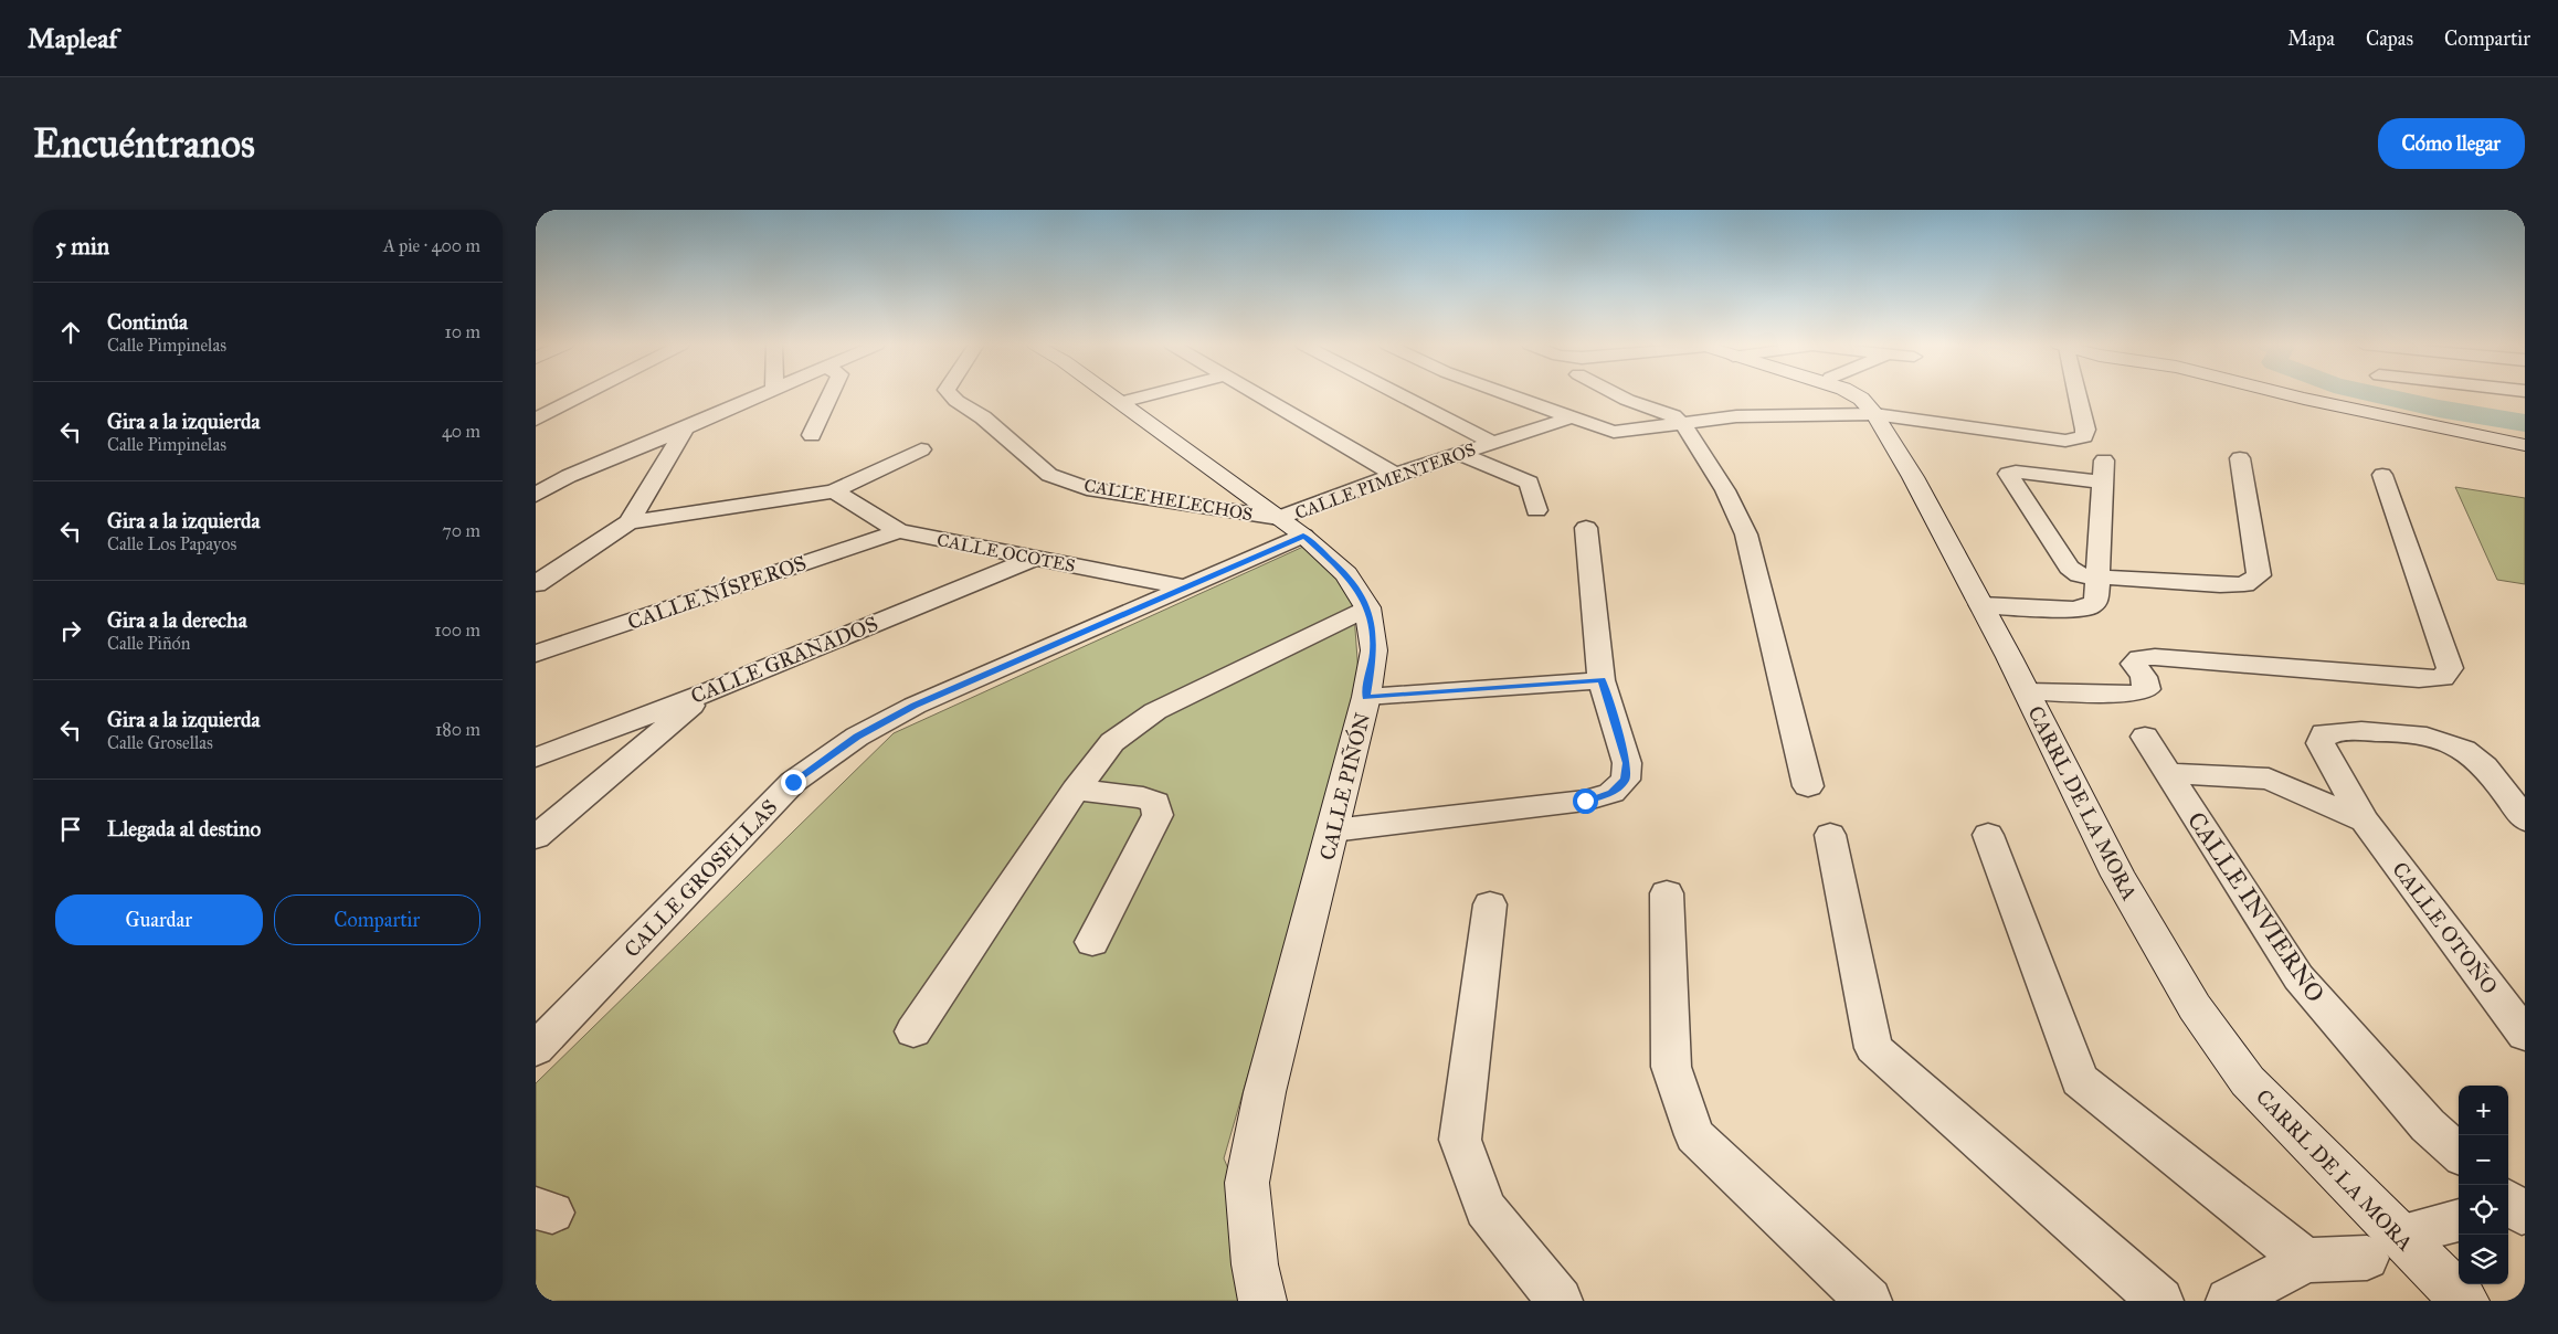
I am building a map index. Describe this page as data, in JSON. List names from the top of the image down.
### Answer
{
  "streets": {
    "street": [
      "CALLE PIMENTEROS",
      "CALLE HELECHOS",
      "CALLE OCOTES",
      "CALLE NÍSPEROS",
      "CALLE GRANADOS",
      "CALLE PIÑÓN",
      "CARRL DE LA MORA",
      "CALLE GROSELLAS",
      "CALLE INVIERNO",
      "CALLE OTOÑO"
    ]
  },
  "crossings": [
    ["CALLE PIMENTEROS", "CALLE HELECHOS"],
    ["CALLE PIMENTEROS", "CALLE PIÑÓN"],
    ["CALLE PIMENTEROS", "CALLE GROSELLAS"],
    ["CALLE HELECHOS", "CALLE PIÑÓN"],
    ["CALLE HELECHOS", "CALLE GROSELLAS"],
    ["CALLE OCOTES", "CALLE NÍSPEROS"],
    ["CALLE OCOTES", "CALLE GRANADOS"],
    ["CALLE OCOTES", "CALLE GROSELLAS"],
    ["CALLE PIÑÓN", "CALLE GROSELLAS"]
  ],
  "page": {
    "header": "Mapleaf",
    "nav": ["Mapa", "Capas", "Compartir"],
    "buttons": [
      "Cómo llegar",
      ["Guardar", "Compartir"]
    ],
    "title": "Encuéntranos",
    "heading": ["5 min", "A pie · 400 m"],
    "list": [
      ["Continúa", "Calle Pimpinelas", "10 m"],
      ["Gira a la izquierda", "Calle Pimpinelas", "40 m"],
      ["Gira a la izquierda", "Calle Los Papayos", "70 m"],
      ["Gira a la derecha", "Calle Piñón", "100 m"],
      ["Gira a la izquierda", "Calle Grosellas", "180 m"],
      "Llegada al destino"
    ],
    "map_buttons": ["+", "−"]
  }
}
